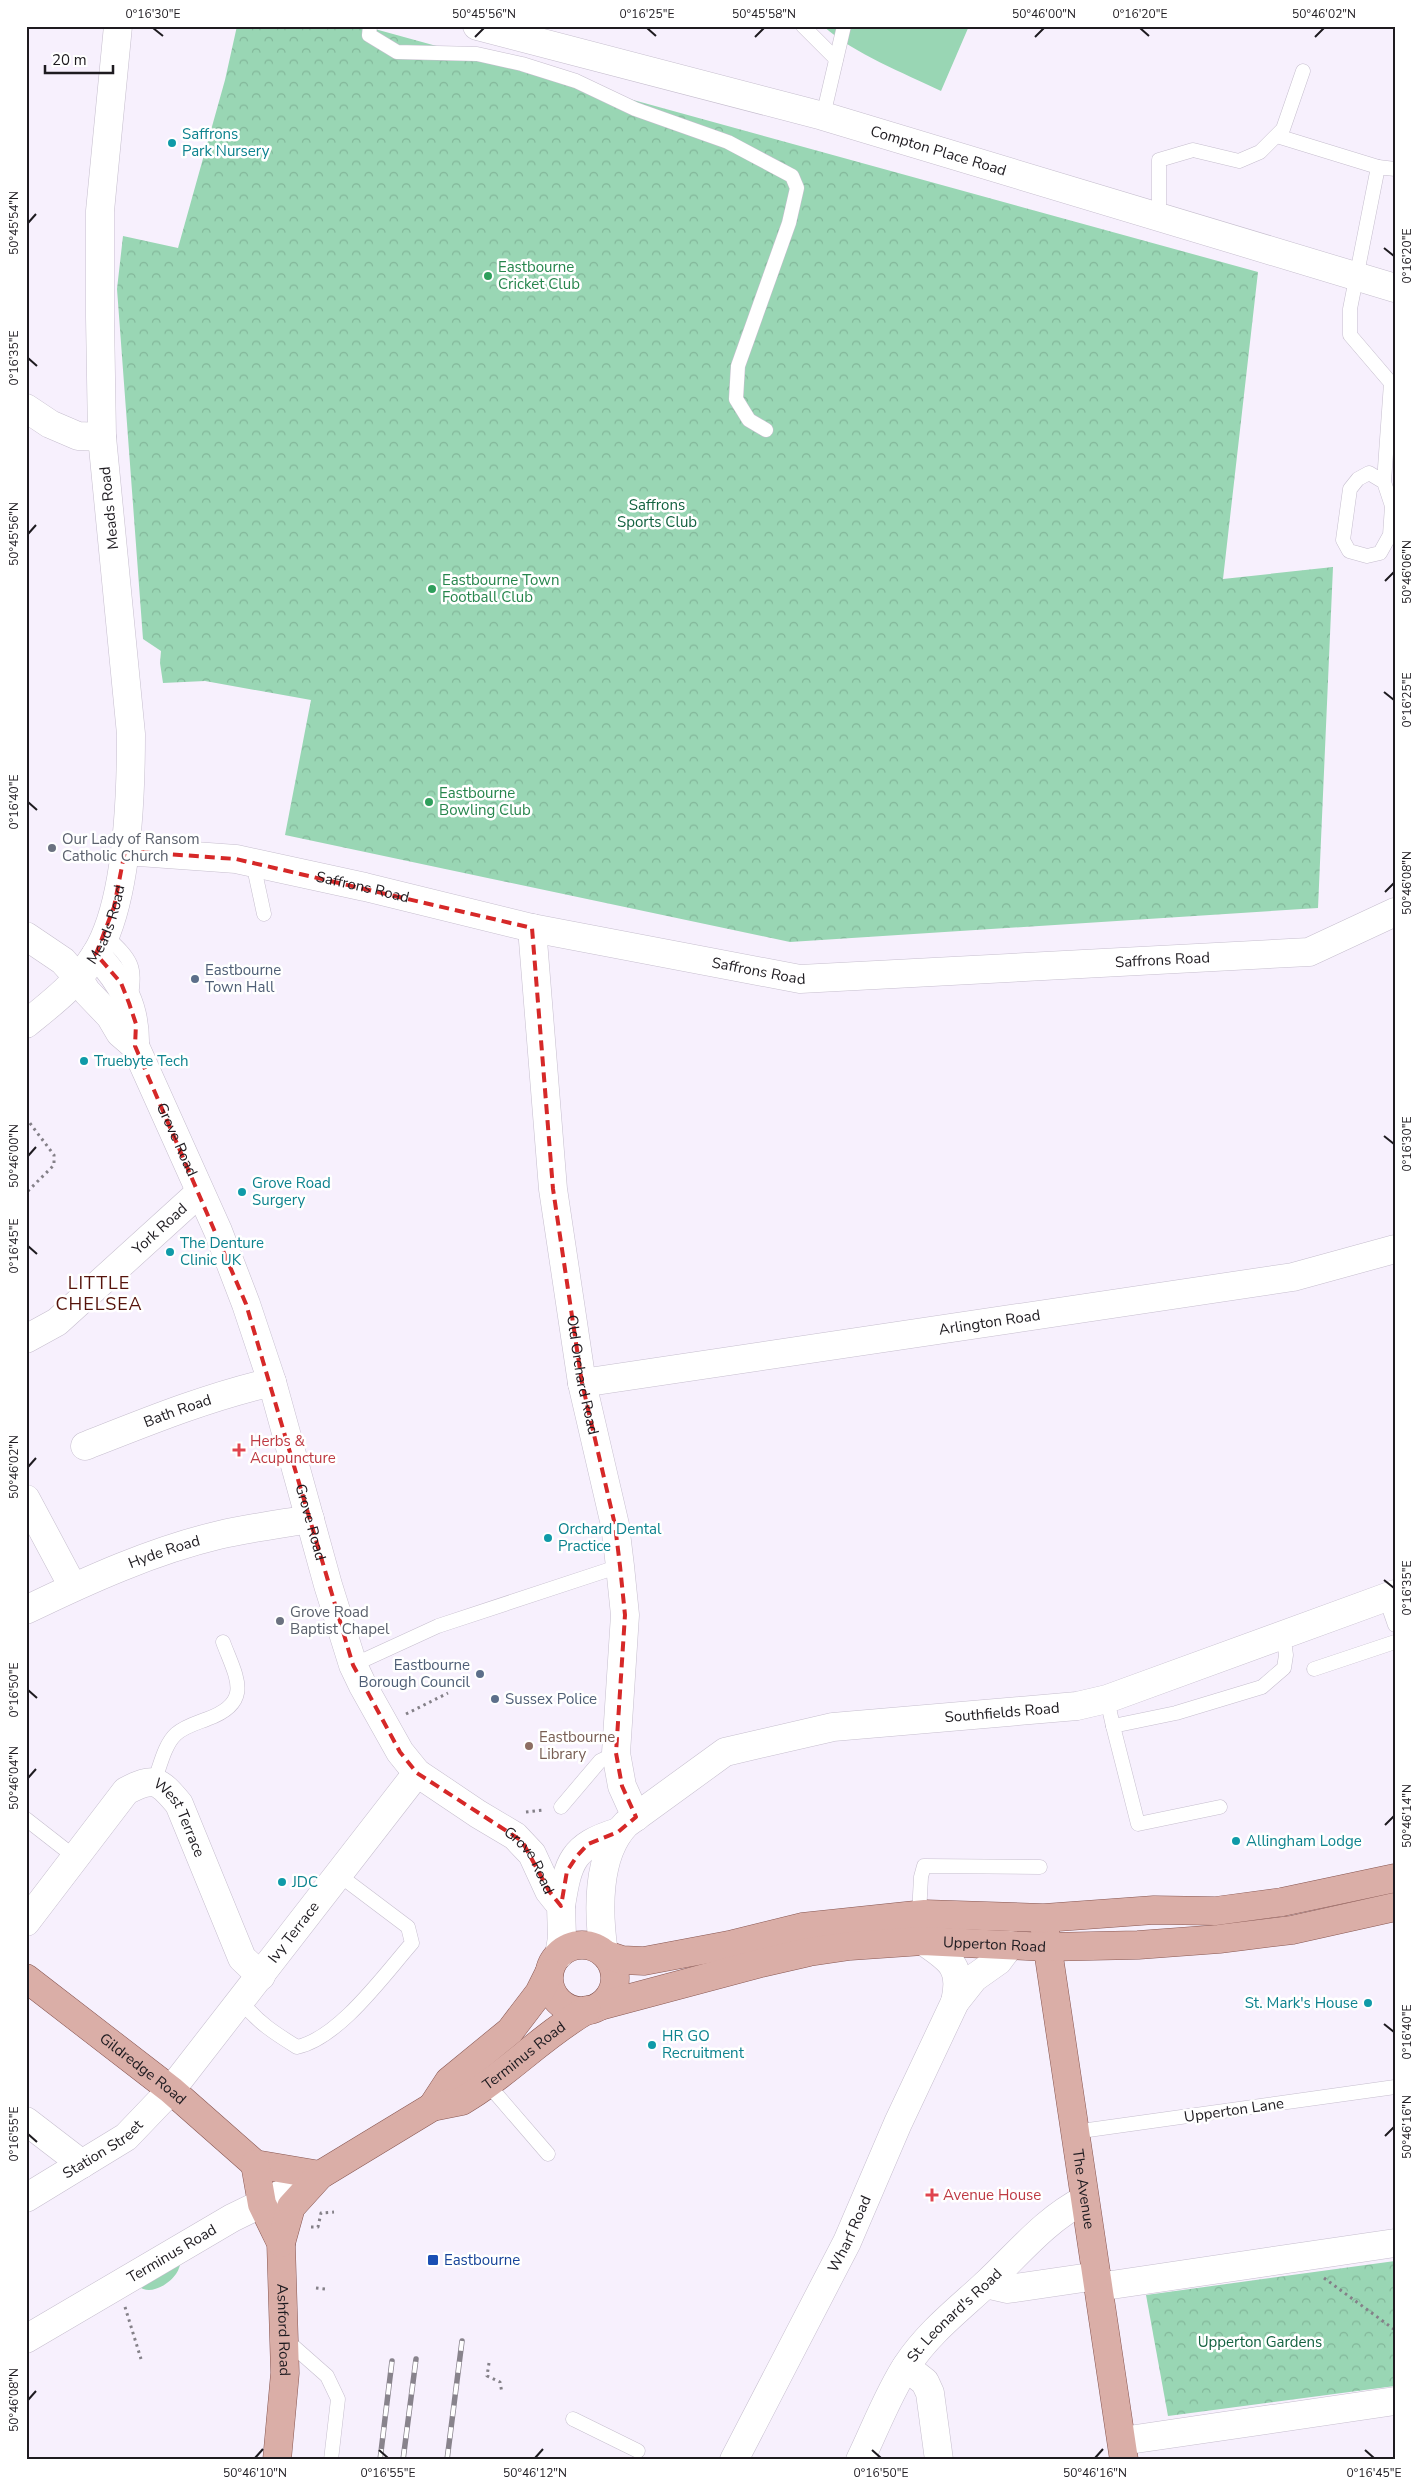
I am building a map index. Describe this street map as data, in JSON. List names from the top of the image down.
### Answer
{
  "streets": {
    "main road": [
      "Upperton Road",
      "Terminus Road",
      "Gildredge Road",
      "The Avenue",
      "Ashford Road"
    ],
    "street": [
      "Compton Place Road",
      "Meads Road",
      "Saffrons Road",
      "Grove Road",
      "York Road",
      "Arlington Road",
      "Old Orchard Road",
      "Bath Road",
      "Hyde Road",
      "Southfields Road",
      "West Terrace",
      "Ivy Terrace",
      "Station Street",
      "Wharf Road",
      "St. Leonard's Road"
    ],
    "lane": ["Upperton Lane"]
  },
  "crossings": [
    ["Meads Road", "Saffrons Road"],
    ["Meads Road", "Grove Road"],
    ["Saffrons Road", "Old Orchard Road"],
    ["Grove Road", "York Road"],
    ["Grove Road", "Bath Road"],
    ["Grove Road", "Hyde Road"],
    ["Grove Road", "Southfields Road"],
    ["Grove Road", "Ivy Terrace"],
    ["Arlington Road", "Old Orchard Road"],
    ["Old Orchard Road", "Southfields Road"],
    ["Southfields Road", "Upperton Road"],
    ["Southfields Road", "Terminus Road"],
    ["West Terrace", "Ivy Terrace"],
    ["Ivy Terrace", "Gildredge Road"],
    ["Ivy Terrace", "Station Street"],
    ["Upperton Road", "Terminus Road"],
    ["Upperton Road", "The Avenue"],
    ["Upperton Road", "Wharf Road"],
    ["Terminus Road", "Ashford Road"],
    ["Gildredge Road", "Station Street"],
    ["Gildredge Road", "Ashford Road"],
    ["Upperton Lane", "The Avenue"],
    ["The Avenue", "St. Leonard's Road"]
  ],
  "districts": ["LITTLE CHELSEA"],
  "parks": ["Saffrons Sports Club", "Upperton Gardens"],
  "places": {
    "other": [
      "Saffrons Park Nursery",
      "Eastbourne Cricket Club",
      "Eastbourne Town Football Club",
      "Eastbourne Bowling Club",
      "Our Lady of Ransom Catholic Church",
      "Eastbourne Town Hall",
      "Truebyte Tech",
      "Grove Road Surgery",
      "The Denture Clinic UK",
      "Orchard Dental Practice",
      "Grove Road Baptist Chapel",
      "Eastbourne Borough Council",
      "Sussex Police",
      "Eastbourne Library",
      "Allingham Lodge",
      "JDC",
      "St. Mark's House",
      "HR GO Recruitment"
    ],
    "health": ["Herbs & Acupuncture", "Avenue House"],
    "transit": ["Eastbourne"]
  },
  "scale_bar": "20 m",
  "coordinates": [
    "0°16'30\"E",
    "50°45'56\"N",
    "0°16'25\"E",
    "50°45'58\"N",
    "50°46'00\"N",
    "0°16'20\"E",
    "50°46'02\"N",
    "50°45'54\"N",
    "0°16'35\"E",
    "50°46'06\"N",
    "0°16'40\"E",
    "50°46'08\"N",
    "0°16'45\"E",
    "0°16'50\"E",
    "50°46'04\"N",
    "50°46'14\"N",
    "50°46'16\"N",
    "0°16'55\"E",
    "50°46'10\"N",
    "50°46'12\"N"
  ]
}
